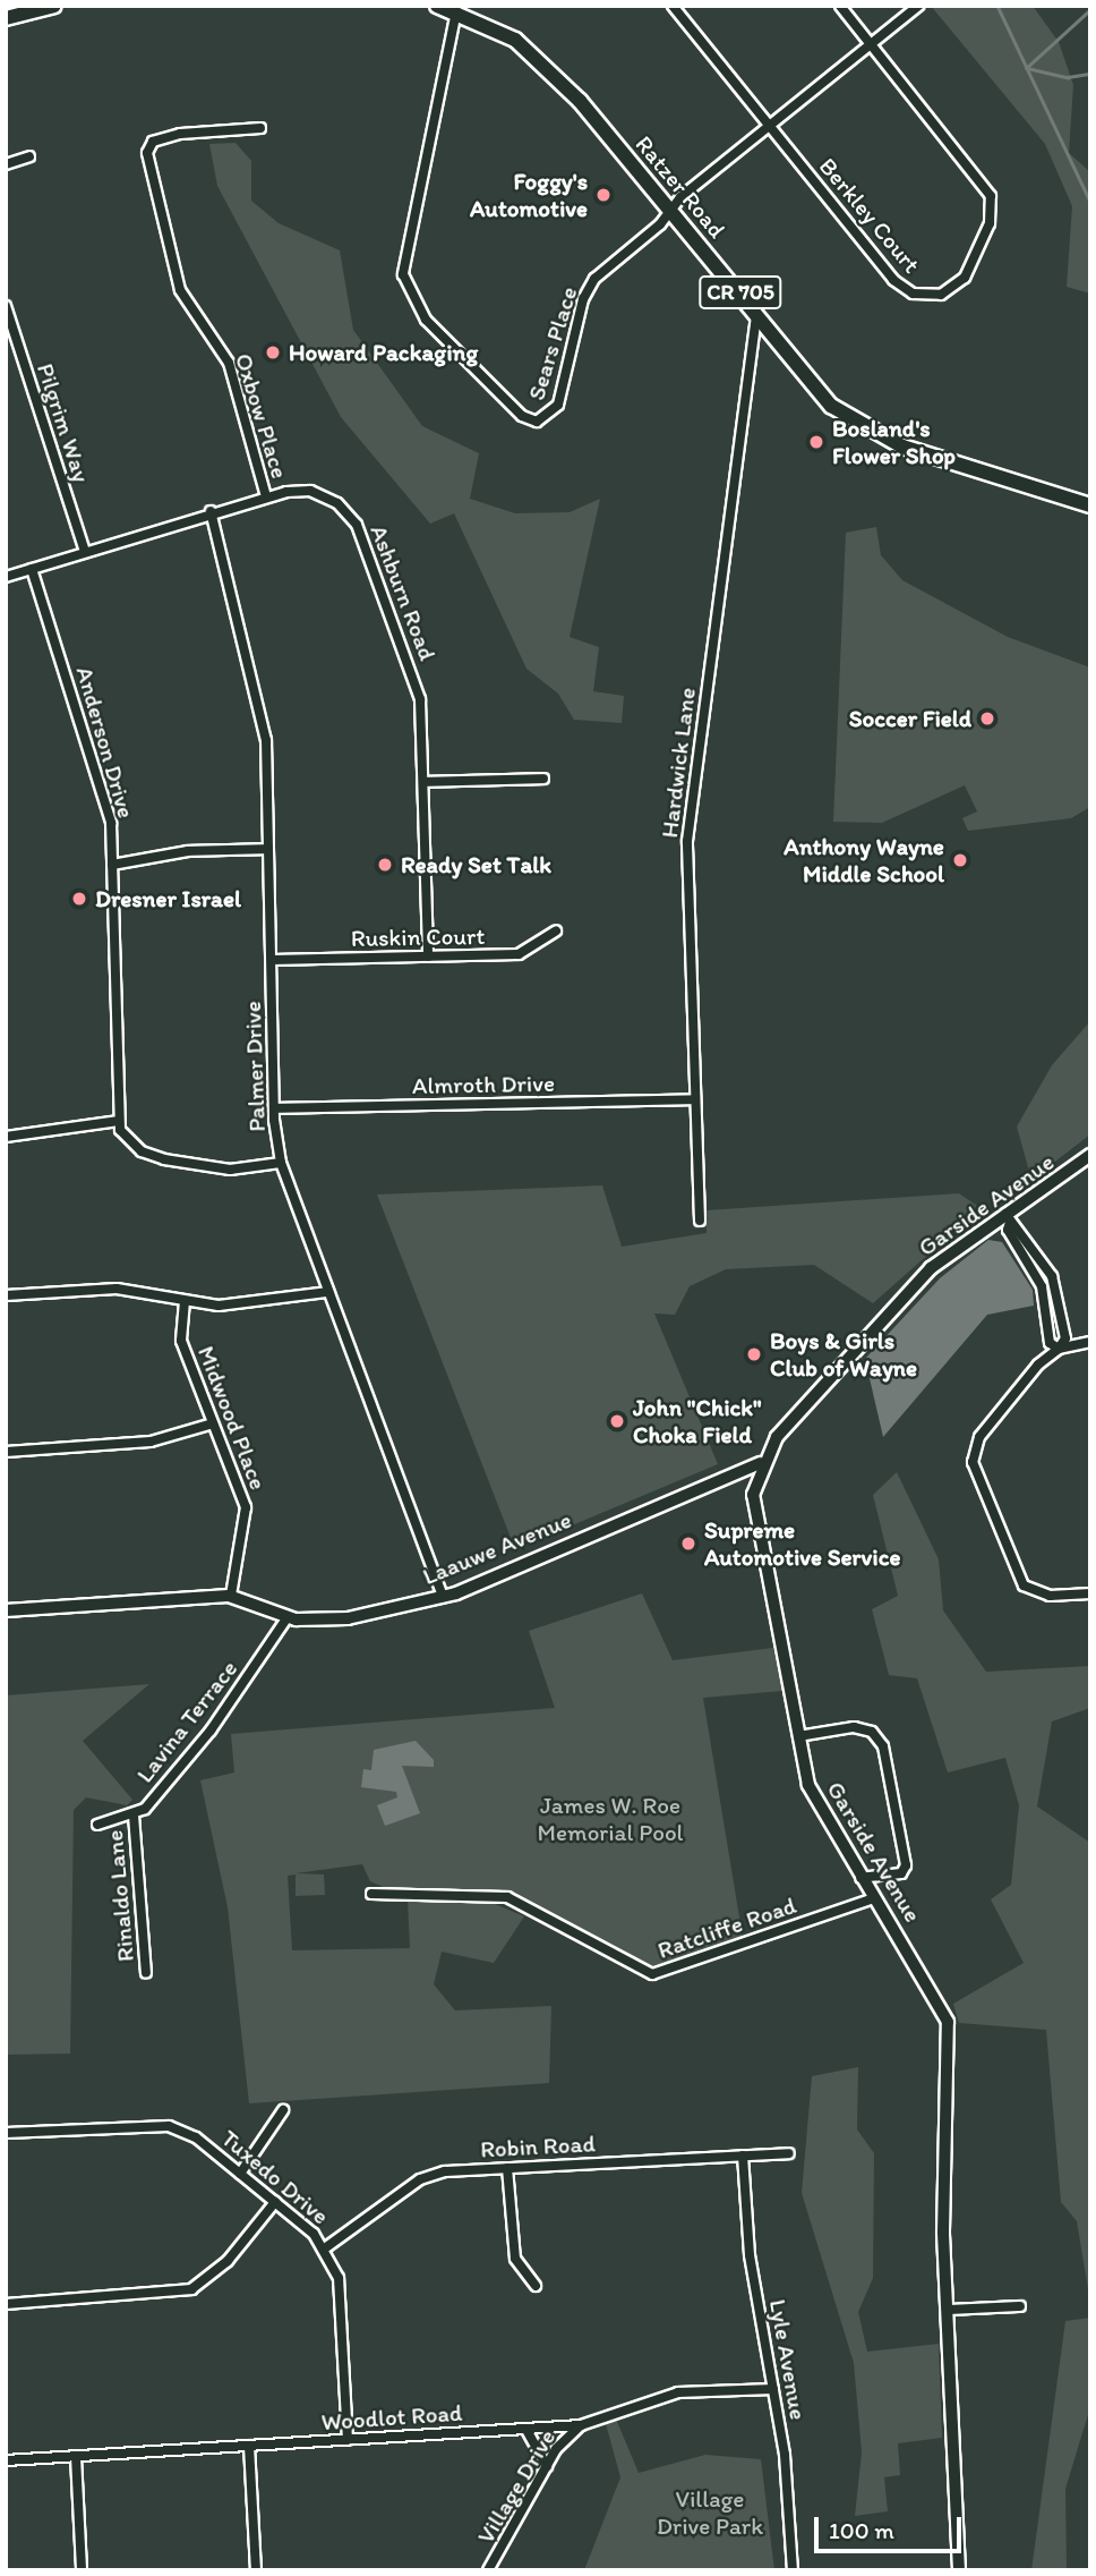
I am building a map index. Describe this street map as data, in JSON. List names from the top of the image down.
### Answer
{
  "streets": {
    "main road": ["Ratzer Road", "CR 705"],
    "street": [
      "Berkley Court",
      "Sears Place",
      "Oxbow Place",
      "Pilgrim Way",
      "Ashburn Road",
      "Anderson Drive",
      "Hardwick Lane",
      "Ruskin Court",
      "Palmer Drive",
      "Almroth Drive",
      "Garside Avenue",
      "Midwood Place",
      "Laauwe Avenue",
      "Lavina Terrace",
      "Rinaldo Lane",
      "Ratcliffe Road",
      "Robin Road",
      "Tuxedo Drive",
      "Lyle Avenue",
      "Woodlot Road",
      "Village Drive"
    ]
  },
  "crossings": [
    ["Ratzer Road", "Sears Place"],
    ["Ratzer Road", "Hardwick Lane"],
    ["Berkley Court", "Sears Place"],
    ["Oxbow Place", "Ashburn Road"],
    ["Pilgrim Way", "Ashburn Road"],
    ["Ashburn Road", "Anderson Drive"],
    ["Ashburn Road", "Ruskin Court"],
    ["Ashburn Road", "Palmer Drive"],
    ["Hardwick Lane", "Almroth Drive"],
    ["Ruskin Court", "Palmer Drive"],
    ["Palmer Drive", "Almroth Drive"],
    ["Palmer Drive", "Laauwe Avenue"],
    ["Garside Avenue", "Laauwe Avenue"],
    ["Garside Avenue", "Ratcliffe Road"],
    ["Midwood Place", "Laauwe Avenue"],
    ["Laauwe Avenue", "Lavina Terrace"],
    ["Lavina Terrace", "Rinaldo Lane"],
    ["Robin Road", "Tuxedo Drive"],
    ["Robin Road", "Lyle Avenue"],
    ["Tuxedo Drive", "Woodlot Road"],
    ["Lyle Avenue", "Woodlot Road"],
    ["Woodlot Road", "Village Drive"]
  ],
  "parks": ["James W. Roe Memorial Pool", "Village Drive Park"],
  "places": [
    "Foggy's Automotive",
    "Howard Packaging",
    "Bosland's Flower Shop",
    "Soccer Field",
    "Anthony Wayne Middle School",
    "Ready Set Talk",
    "Dresner Israel",
    "Boys & Girls Club of Wayne",
    "John \"Chick\" Choka Field",
    "Supreme Automotive Service"
  ],
  "scale_bar": "100 m"
}
